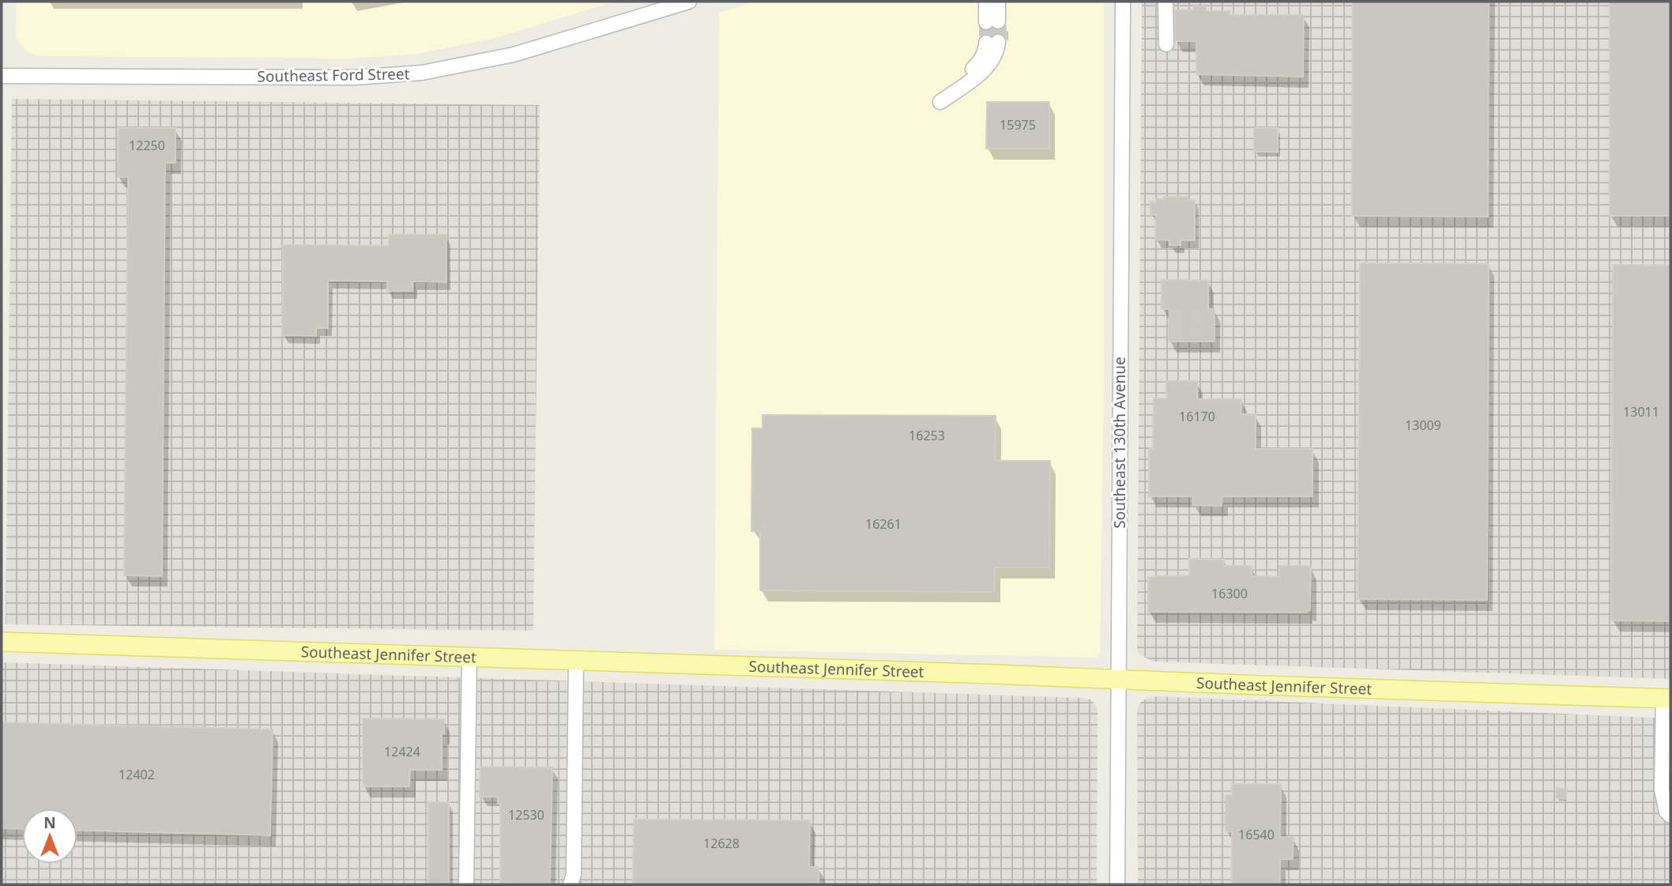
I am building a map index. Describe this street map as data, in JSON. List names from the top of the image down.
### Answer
{
  "streets": {
    "main road": ["Southeast Jennifer Street"],
    "street": ["Southeast Ford Street", "Southeast 130th Avenue"]
  },
  "crossings": [
    ["Southeast 130th Avenue", "Southeast Jennifer Street"]
  ],
  "house_numbers": [
    "15975",
    "12250",
    "13011",
    "16170",
    "13009",
    "16253",
    "16261",
    "16300",
    "12424",
    "12402",
    "12530",
    "16540",
    "12628"
  ],
  "north": "top"
}
